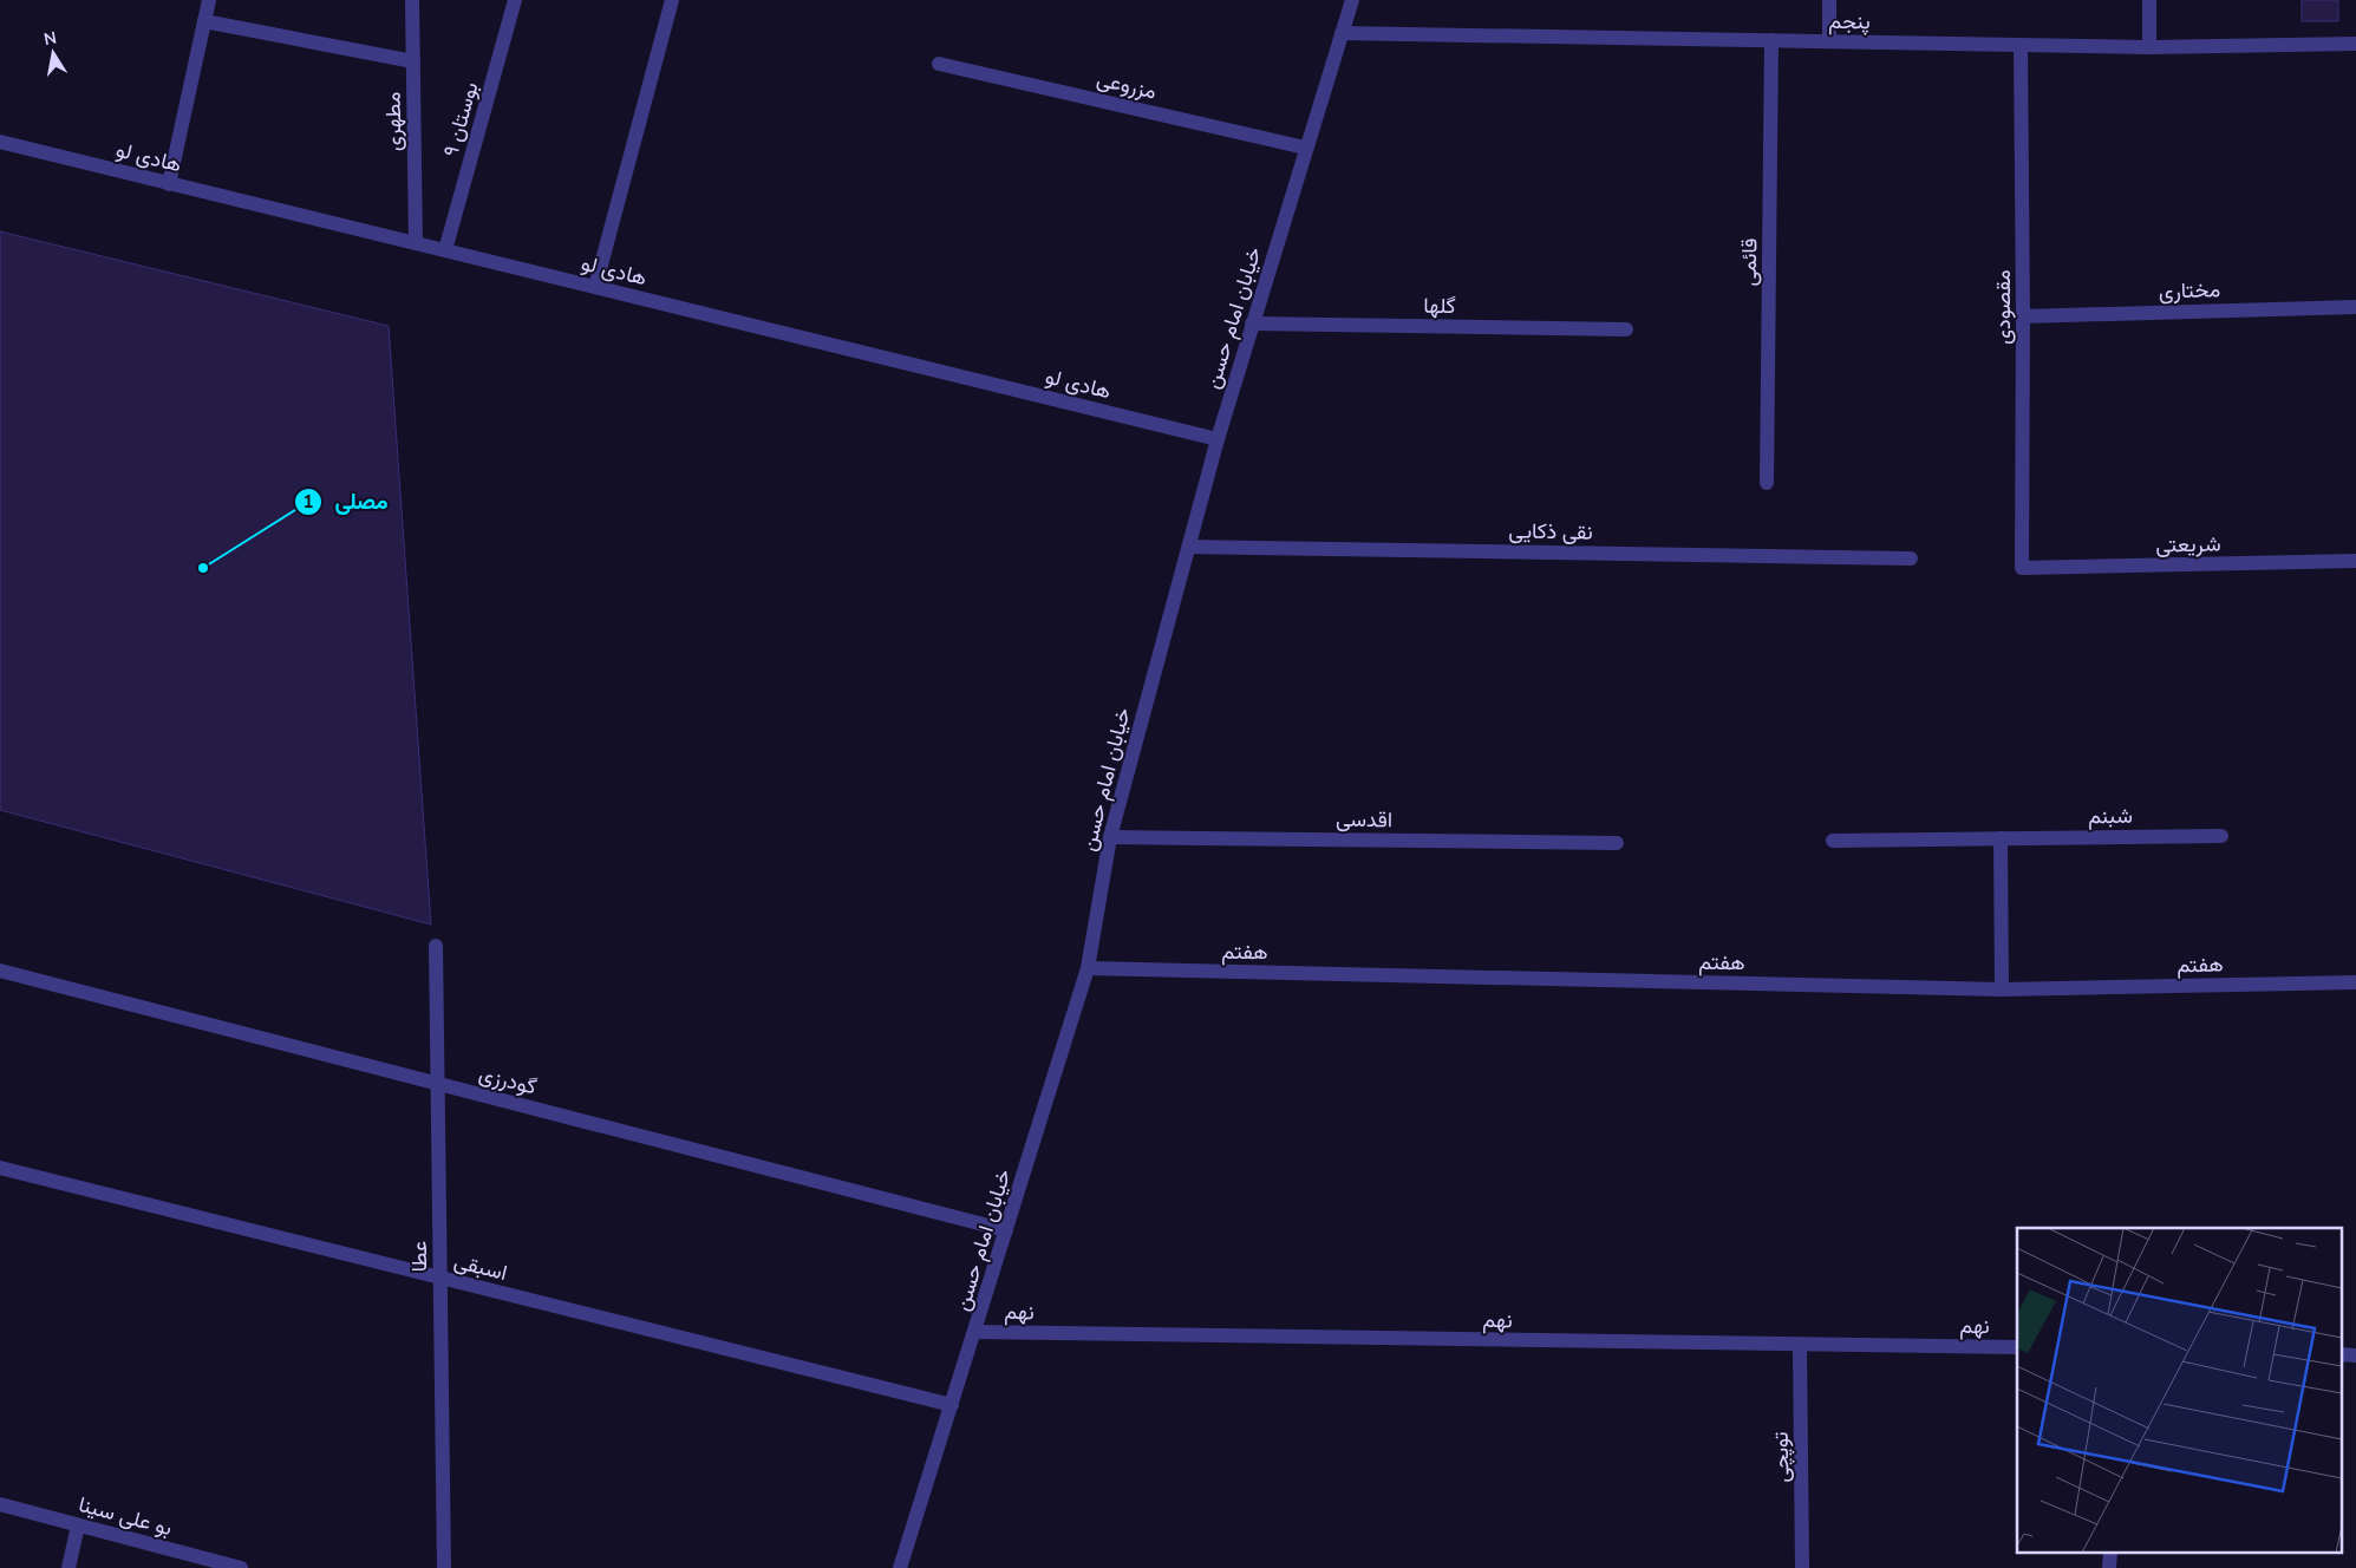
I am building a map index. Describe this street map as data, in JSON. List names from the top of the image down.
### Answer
{
  "streets": {
    "street": [
      "پنجم",
      "مزروعی",
      "بوستان ۹",
      "مطهری",
      "هادی لو",
      "قائمی",
      "مختاری",
      "گلها",
      "مقصودی",
      "خیابان امام حسن",
      "نقی ذکایی",
      "شریعتی",
      "شبنم",
      "اقدسی",
      "هفتم",
      "گودرزی",
      "عطا",
      "اسبقی",
      "نهم",
      "توپچی",
      "بو علی سینا"
    ]
  },
  "crossings": [
    ["پنجم", "قائمی"],
    ["پنجم", "مقصودی"],
    ["پنجم", "خیابان امام حسن"],
    ["مزروعی", "خیابان امام حسن"],
    ["بوستان ۹", "هادی لو"],
    ["مطهری", "هادی لو"],
    ["هادی لو", "خیابان امام حسن"],
    ["مختاری", "مقصودی"],
    ["گلها", "خیابان امام حسن"],
    ["مقصودی", "شریعتی"],
    ["خیابان امام حسن", "نقی ذکایی"],
    ["خیابان امام حسن", "اقدسی"],
    ["خیابان امام حسن", "هفتم"],
    ["خیابان امام حسن", "گودرزی"],
    ["خیابان امام حسن", "اسبقی"],
    ["خیابان امام حسن", "نهم"],
    ["گودرزی", "عطا"],
    ["عطا", "اسبقی"],
    ["نهم", "توپچی"]
  ],
  "places": ["مصلی"],
  "north": "top"
}
